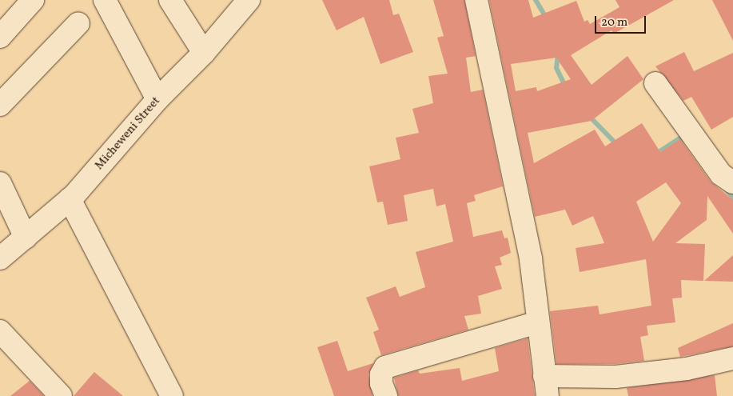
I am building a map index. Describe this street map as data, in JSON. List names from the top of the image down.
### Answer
{
  "streets": {
    "street": ["Micheweni Street"]
  },
  "scale_bar": "20 m"
}
